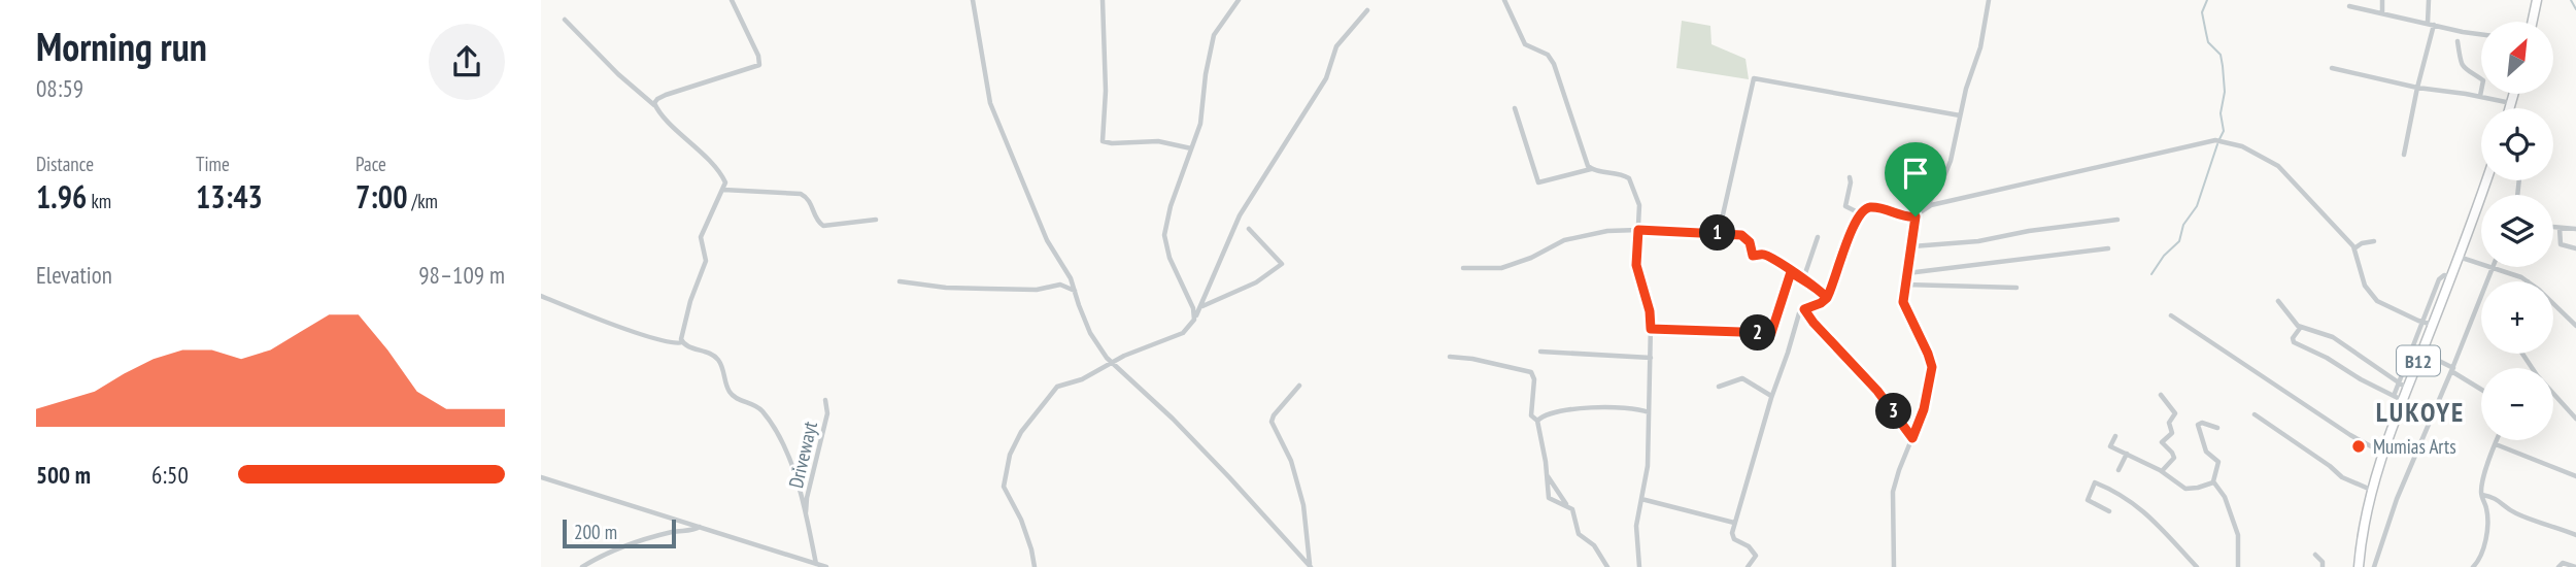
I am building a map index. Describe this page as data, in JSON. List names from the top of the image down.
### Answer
{
  "streets": {
    "highway": ["B12"],
    "street": ["Drivewayt"]
  },
  "districts": ["LUKOYE"],
  "places": ["Mumias Arts"],
  "scale_bar": "200 m",
  "north": "top right",
  "page": {
    "heading": ["Morning run", "08:59"],
    "map_buttons": ["+", "−"],
    "stats": [
      ["Distance", "1.96 km"],
      ["Time", "13:43"],
      ["Pace", "7:00 /km"]
    ],
    "pins": ["1", "2", "3"],
    "chart": ["Elevation", "98–109 m"],
    "list": [
      {
        "name": "500 m",
        "note": "6:50"
      }
    ],
    "scale": "200 m"
  }
}
